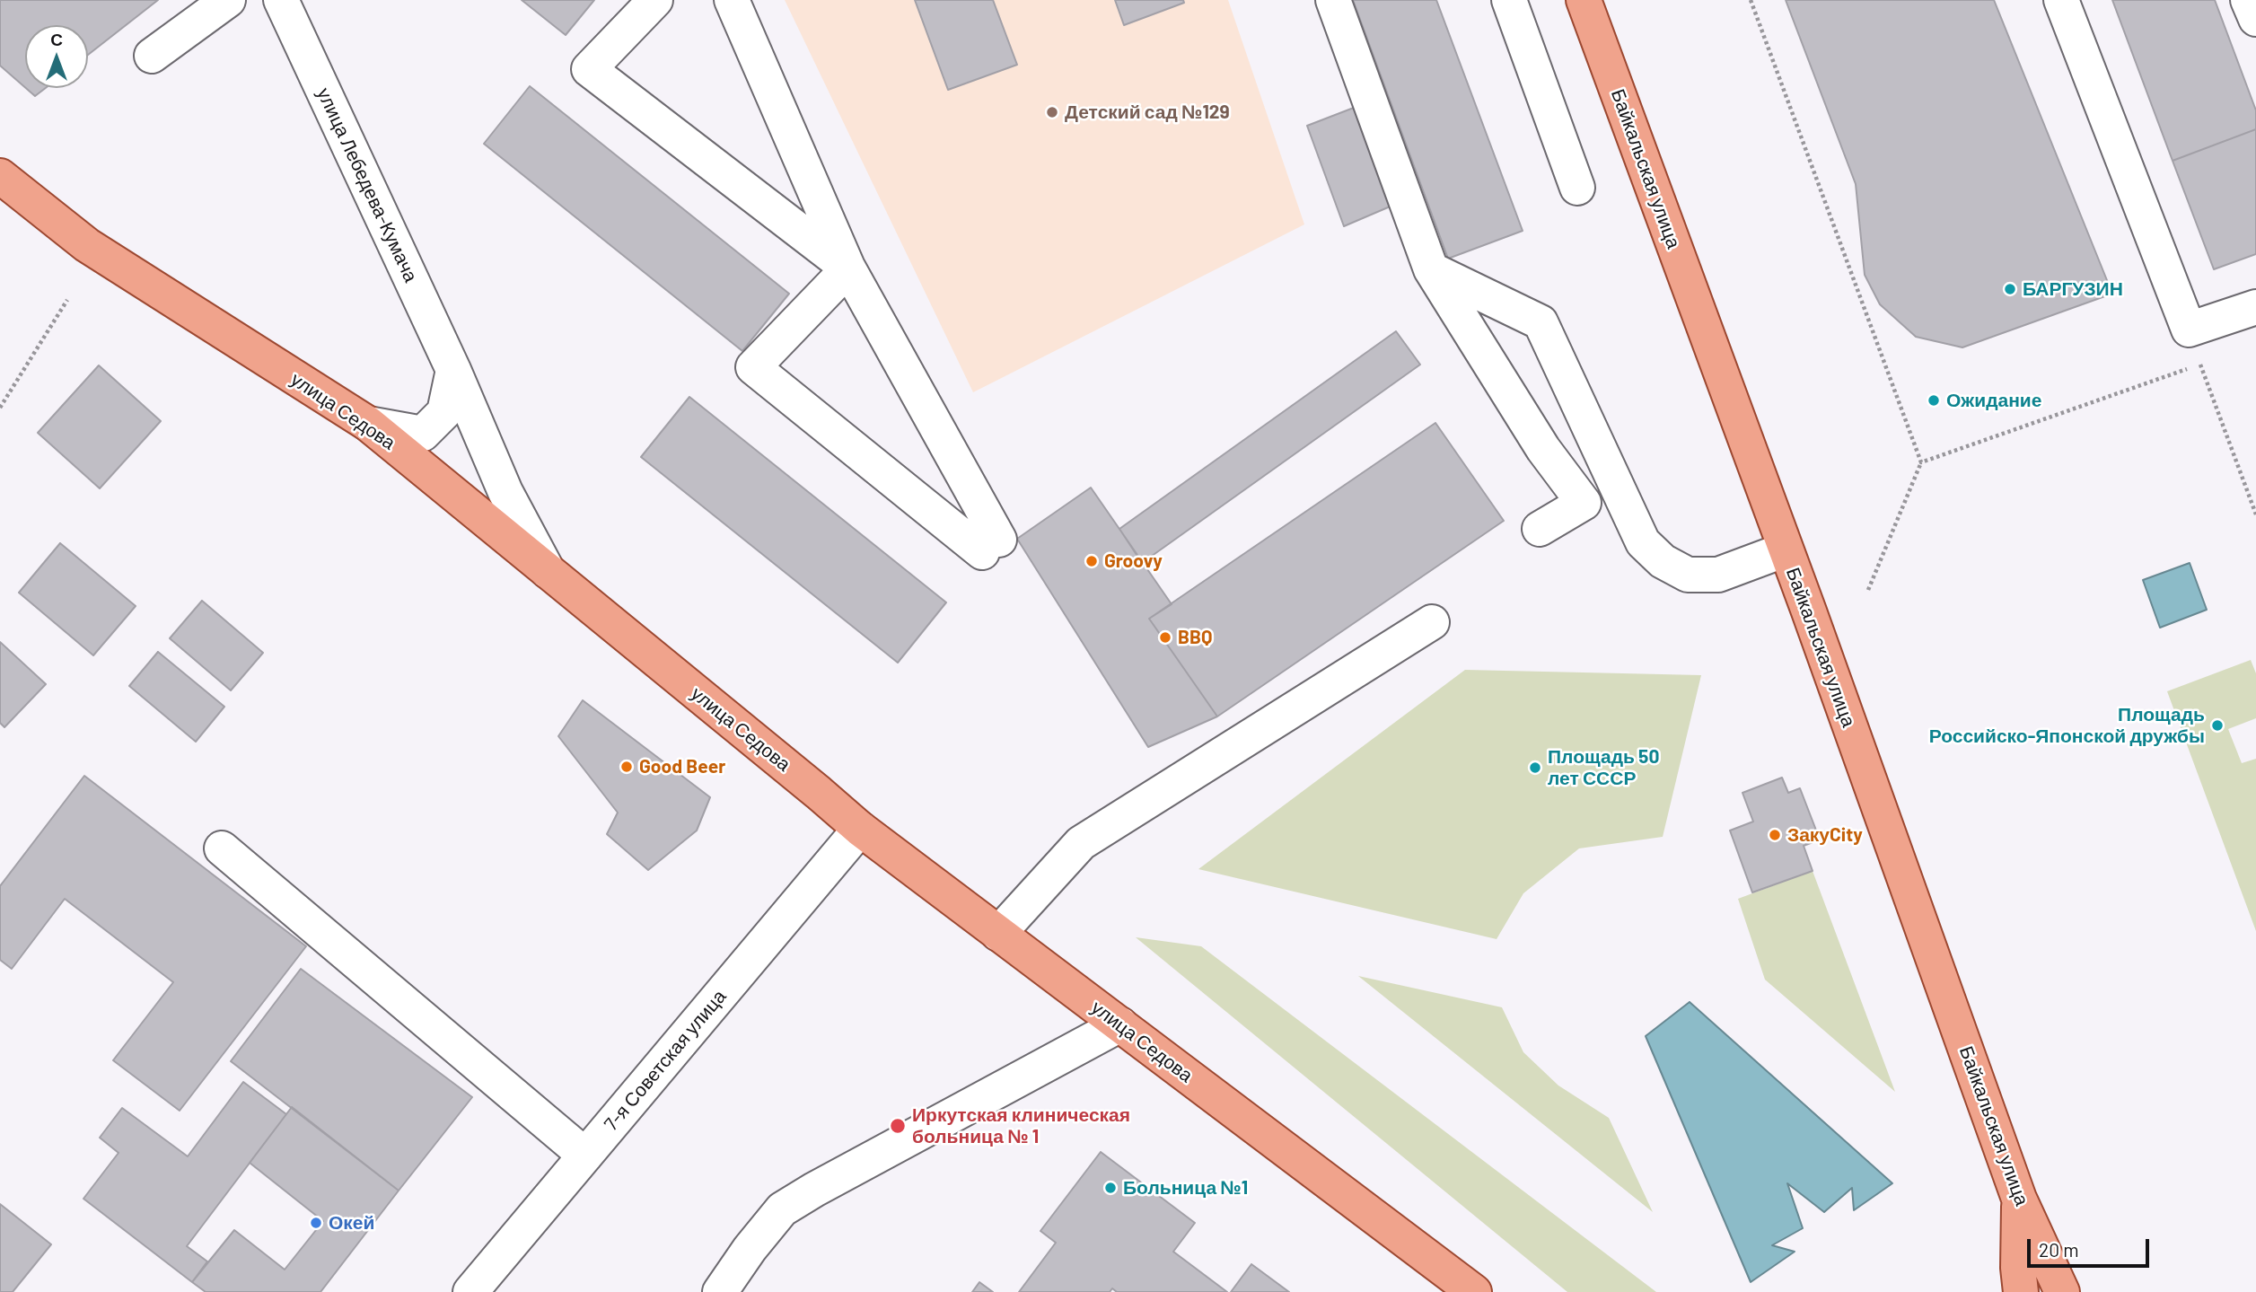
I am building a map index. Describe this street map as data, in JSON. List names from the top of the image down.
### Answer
{
  "streets": {
    "main road": ["Байкальская улица", "улица Седова"],
    "street": ["улица Лебедева-Кумача", "7-я Советская улица"]
  },
  "crossings": [
    ["улица Лебедева-Кумача", "улица Седова"],
    ["улица Седова", "7-я Советская улица"]
  ],
  "places": [
    "Детский сад №129",
    "БАРГУЗИН",
    "Ожидание",
    "Groovy",
    "BBQ",
    "Площадь Российско-Японской дружбы",
    "Good Beer",
    "Площадь 50 лет СССР",
    "ЗакуCity",
    "Иркутская клиническая больница № 1",
    "Больница №1",
    "Окей"
  ],
  "scale_bar": "20 m",
  "north": "top"
}
